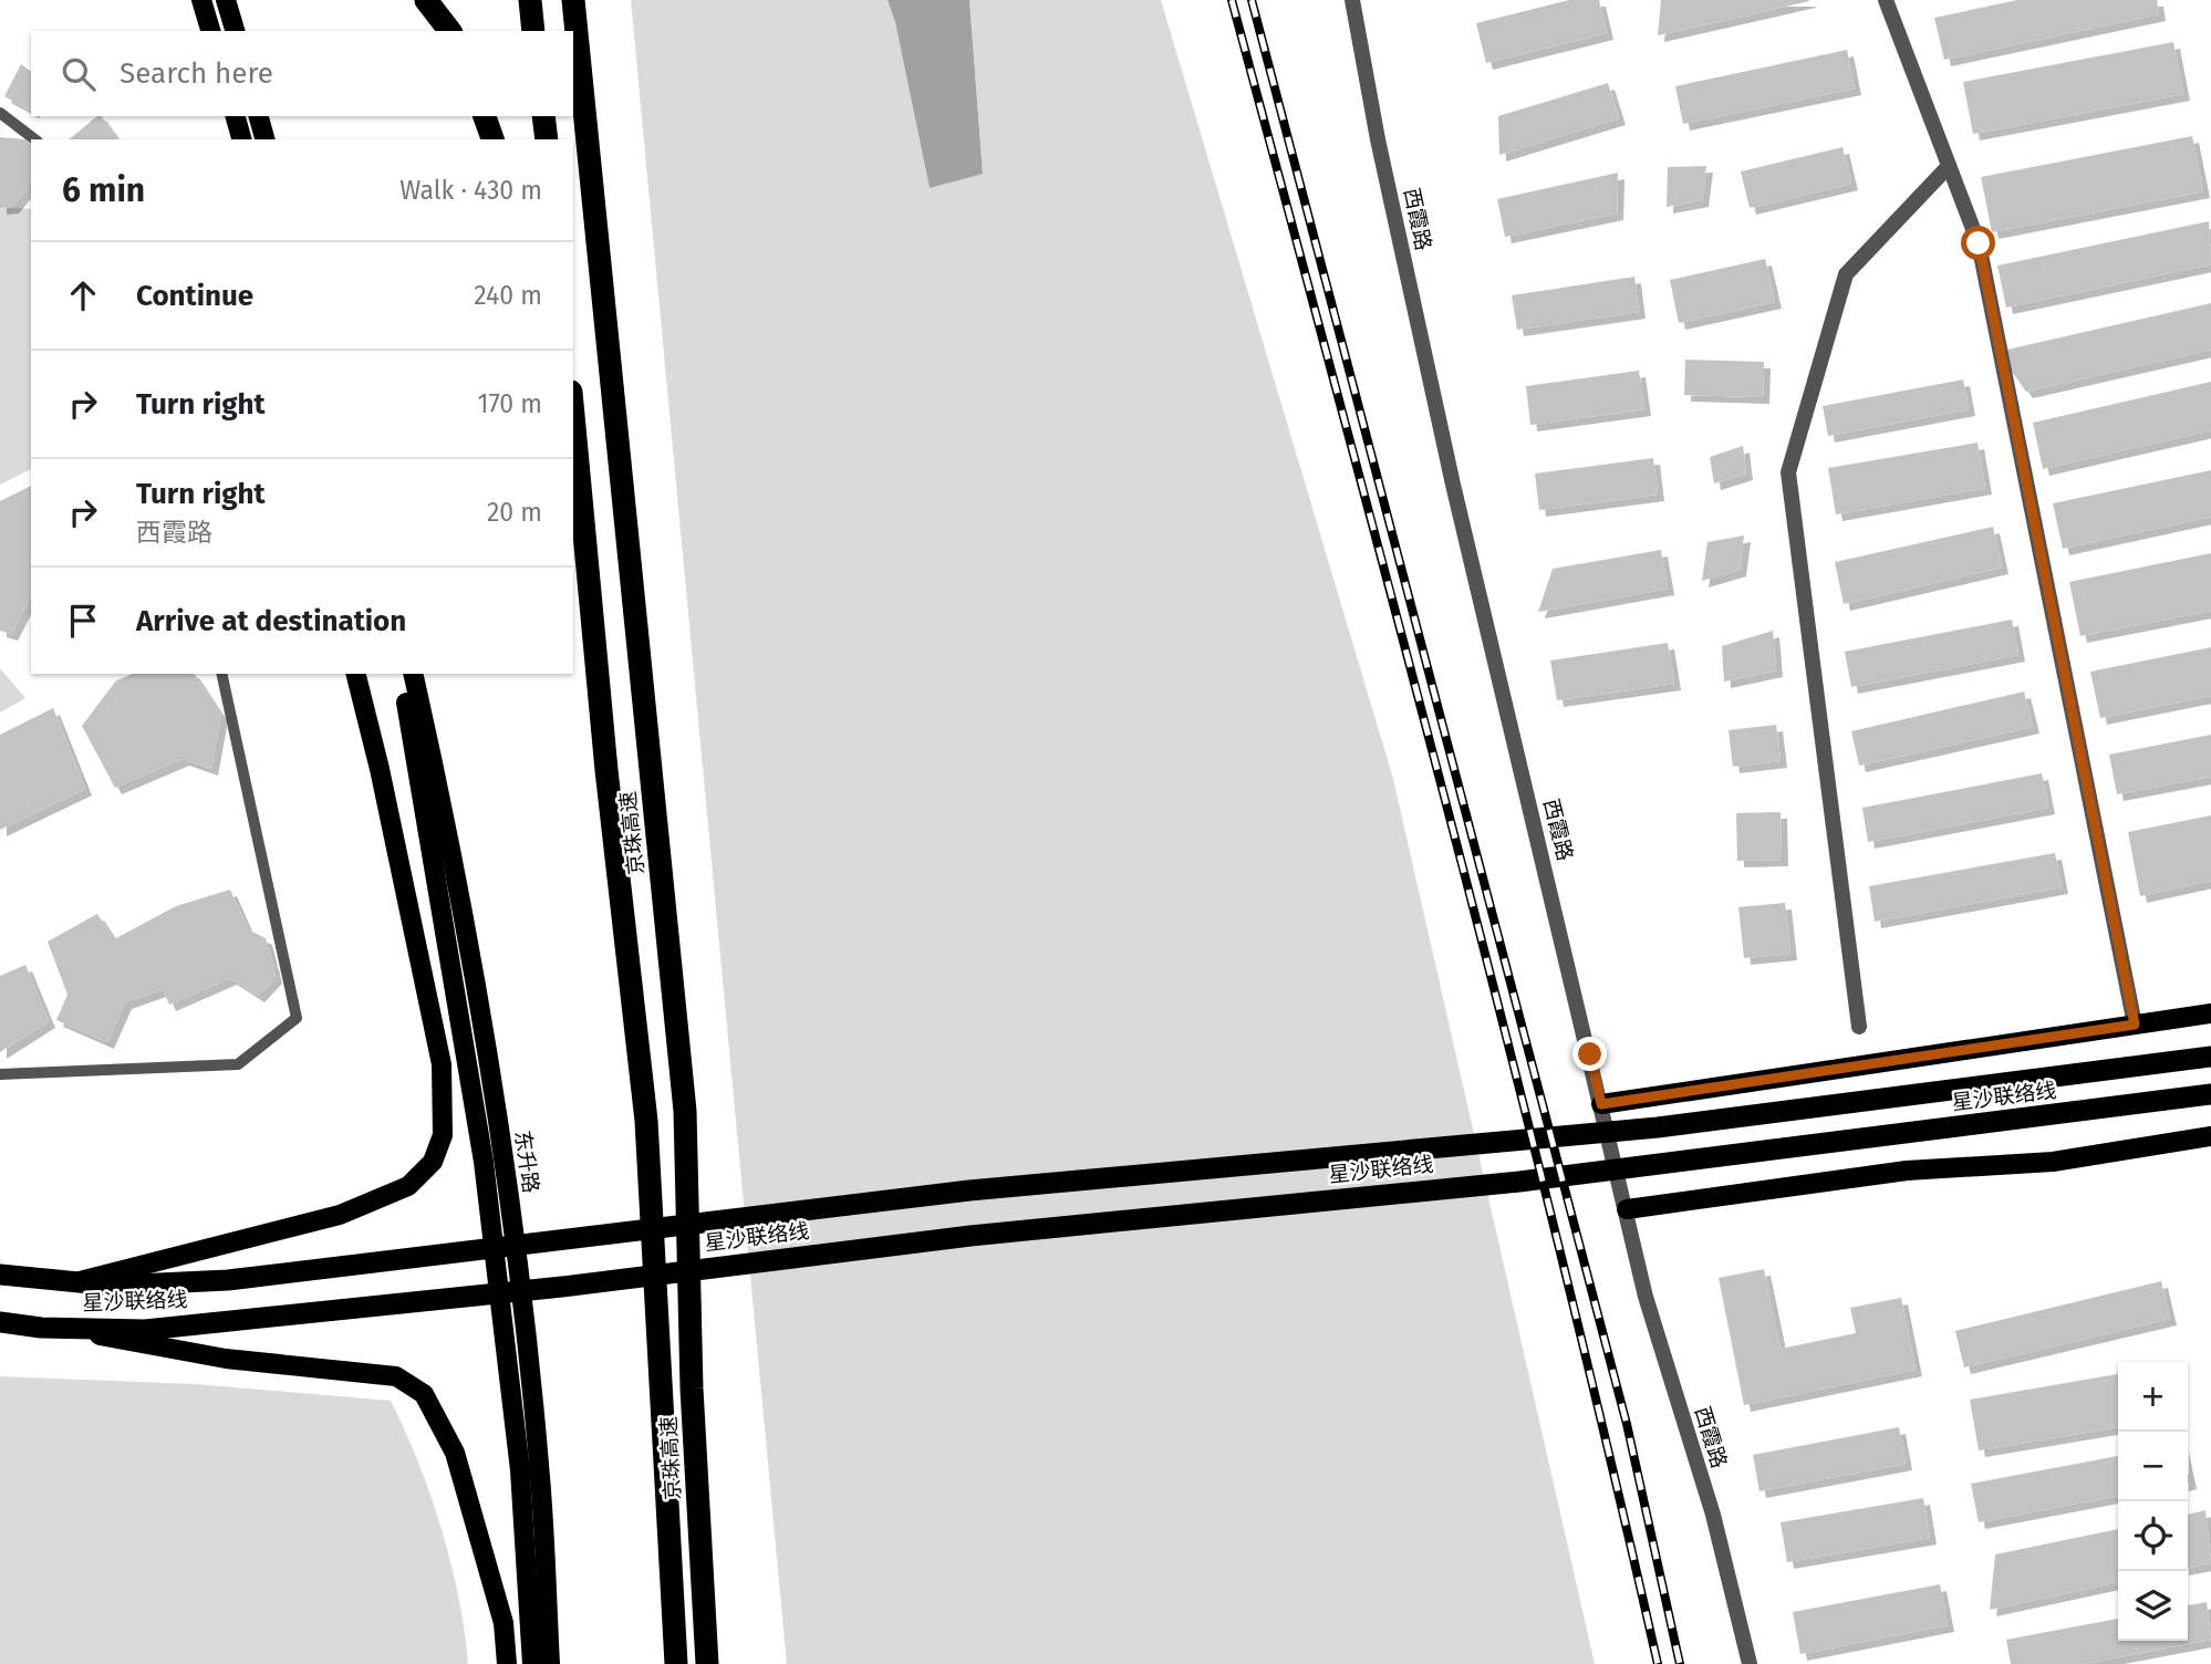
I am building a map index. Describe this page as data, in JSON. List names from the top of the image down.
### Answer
{
  "streets": {
    "highway": ["京珠高速", "星沙联络线"],
    "main road": ["东升路"],
    "street": ["西霞路"]
  },
  "page": {
    "search": "Search here",
    "heading": ["6 min", "Walk · 430 m"],
    "list": [
      ["Continue", "240 m"],
      ["Turn right", "170 m"],
      ["Turn right", "西霞路", "20 m"],
      "Arrive at destination"
    ],
    "map_buttons": ["+", "−"]
  }
}
